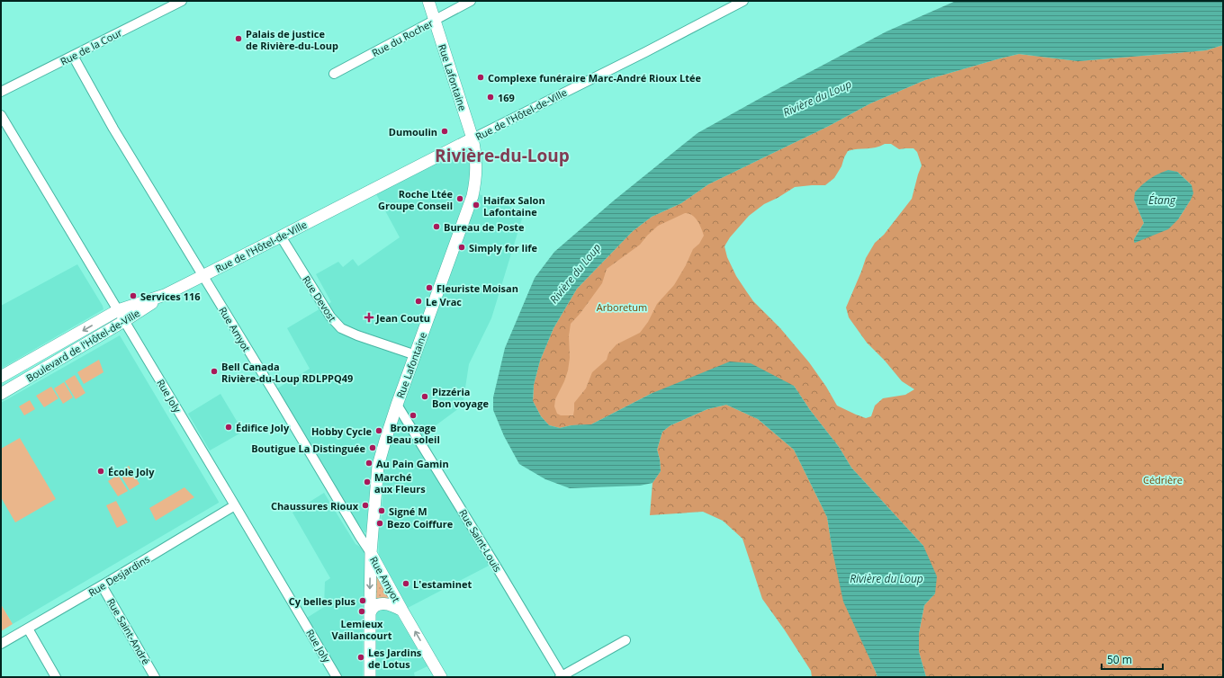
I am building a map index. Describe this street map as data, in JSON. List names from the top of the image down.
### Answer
{
  "streets": {
    "main road": [
      "Rue Lafontaine",
      "Rue de l'Hôtel-de-Ville",
      "Rue Amyot",
      "Boulevard de l'Hôtel-de-Ville"
    ],
    "street": [
      "Rue du Rocher",
      "Rue de la Cour",
      "Rue Devost",
      "Rue Joly",
      "Rue Saint-Louis",
      "Rue Desjardins",
      "Rue Saint-André"
    ]
  },
  "crossings": [
    ["Rue du Rocher", "Rue Lafontaine"],
    ["Rue de la Cour", "Rue Amyot"],
    ["Rue Lafontaine", "Rue de l'Hôtel-de-Ville"],
    ["Rue Lafontaine", "Rue Devost"],
    ["Rue Lafontaine", "Rue Amyot"],
    ["Rue Lafontaine", "Rue Saint-Louis"],
    ["Rue de l'Hôtel-de-Ville", "Rue Devost"],
    ["Rue de l'Hôtel-de-Ville", "Rue Amyot"],
    ["Rue de l'Hôtel-de-Ville", "Boulevard de l'Hôtel-de-Ville"],
    ["Rue Amyot", "Boulevard de l'Hôtel-de-Ville"],
    ["Boulevard de l'Hôtel-de-Ville", "Rue Joly"],
    ["Rue Joly", "Rue Desjardins"],
    ["Rue Desjardins", "Rue Saint-André"]
  ],
  "districts": ["Rivière-du-Loup"],
  "water": ["Rivière du Loup", "Étang"],
  "parks": ["Arboretum", "Cédrière"],
  "places": {
    "other": [
      "Palais de justice de Rivière-du-Loup",
      "Complexe funéraire Marc-André Rioux Ltée",
      "169",
      "Dumoulin",
      "Roche Ltée Groupe Conseil",
      "Haifax Salon Lafontaine",
      "Bureau de Poste",
      "Simply for life",
      "Fleuriste Moisan",
      "Services 116",
      "Le Vrac",
      "Bell Canada Rivière-du-Loup RDLPPQ49",
      "Pizzéria Bon voyage",
      "Bronzage Beau soleil",
      "Édifice Joly",
      "Hobby Cycle",
      "Boutigue La Distinguée",
      "Au Pain Gamin",
      "École Joly",
      "Marché aux Fleurs",
      "Chaussures Rioux",
      "Signé M",
      "Bezo Coiffure",
      "L'estaminet",
      "Cy belles plus",
      "Lemieux Vaillancourt",
      "Les Jardins de Lotus"
    ],
    "health": ["Jean Coutu"]
  },
  "scale_bar": "50 m"
}
